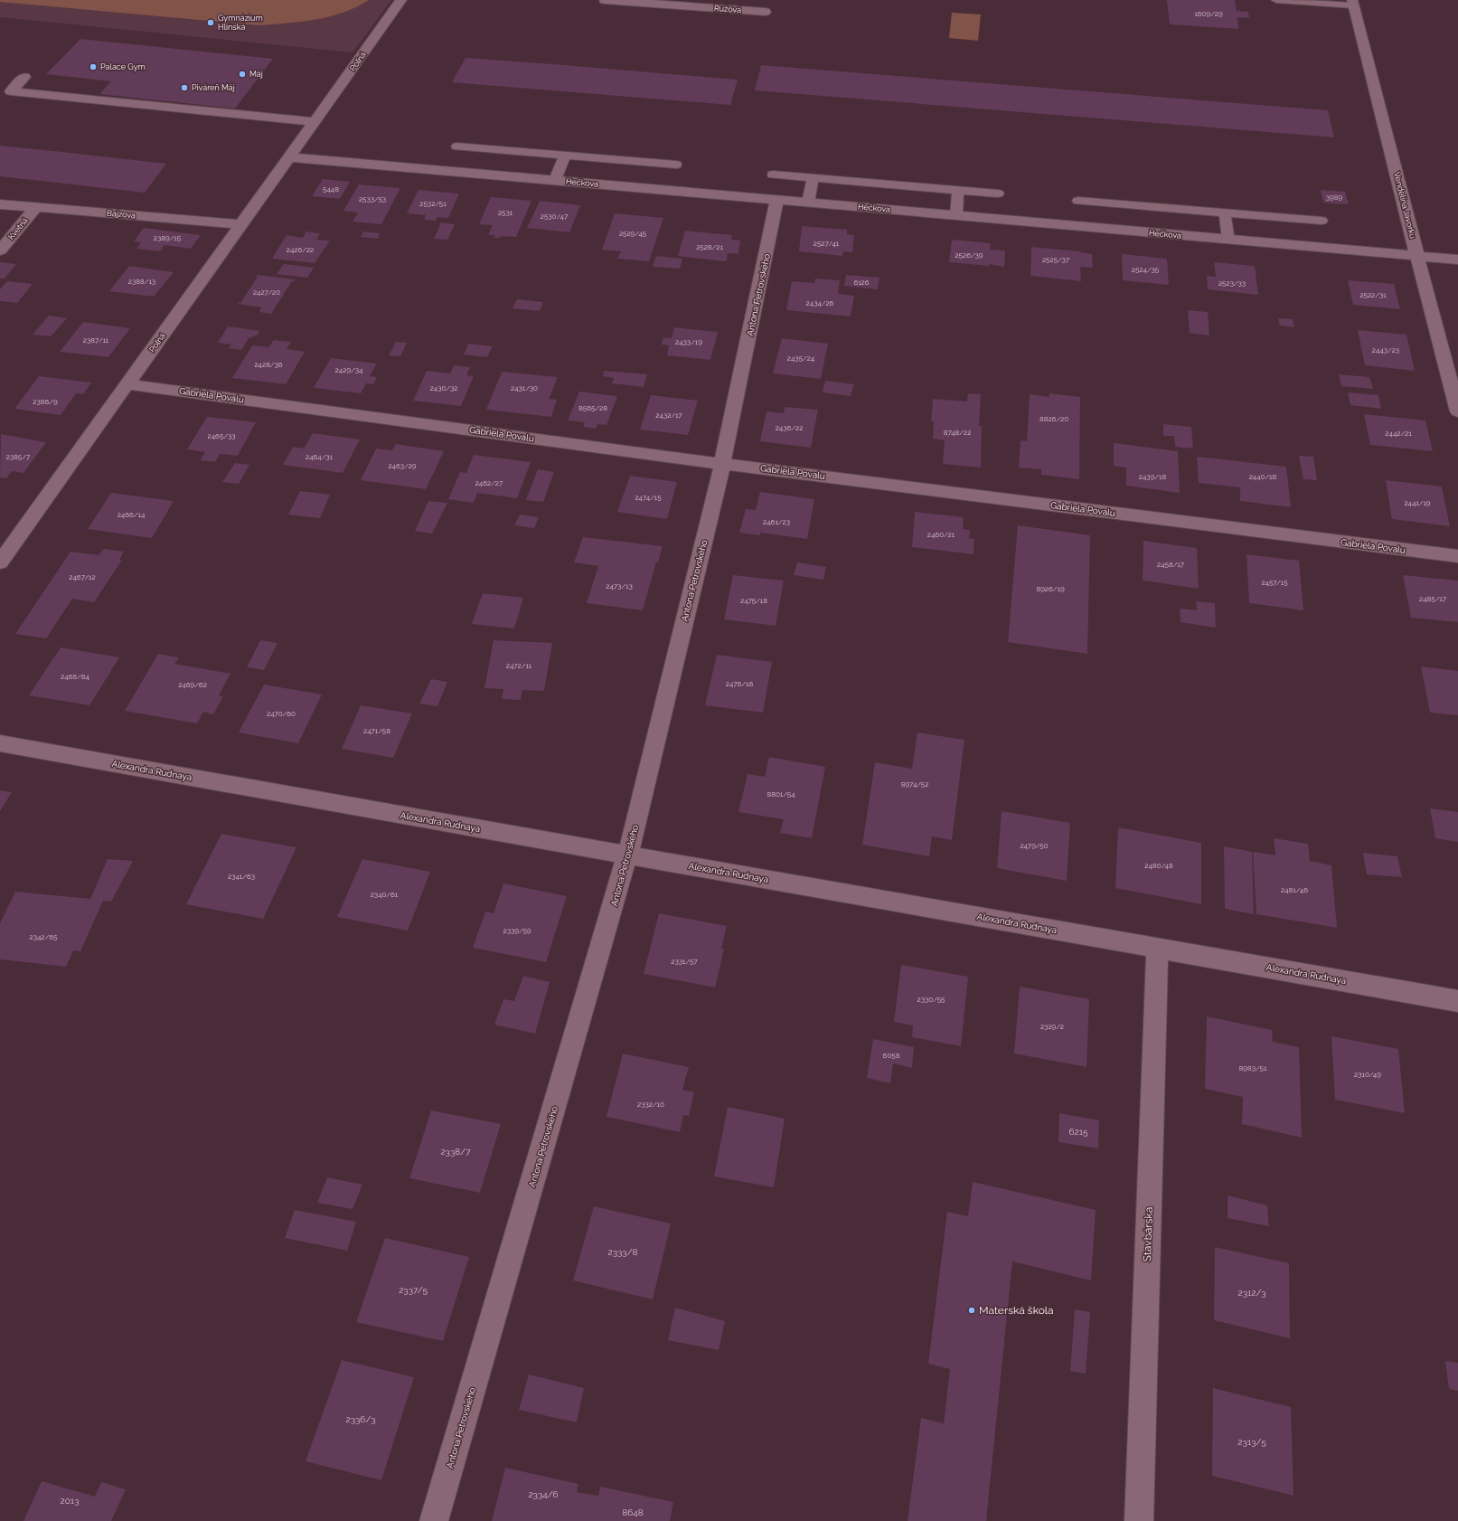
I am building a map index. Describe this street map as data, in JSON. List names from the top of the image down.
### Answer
{
  "streets": {
    "street": [
      "Ružová",
      "Poľná",
      "Hečkova",
      "Vendelína Javorku",
      "Bajzova",
      "Kvetná",
      "Antona Petrovského",
      "Gabriela Povalu",
      "Alexandra Rudnaya",
      "Stavbárska"
    ]
  },
  "crossings": [
    ["Poľná", "Hečkova"],
    ["Poľná", "Bajzova"],
    ["Poľná", "Gabriela Povalu"],
    ["Hečkova", "Vendelína Javorku"],
    ["Hečkova", "Antona Petrovského"],
    ["Bajzova", "Kvetná"],
    ["Antona Petrovského", "Gabriela Povalu"],
    ["Antona Petrovského", "Alexandra Rudnaya"],
    ["Alexandra Rudnaya", "Stavbárska"]
  ],
  "places": [
    "Gymnázium Hlinská",
    "Palace Gym",
    "Máj",
    "Piváreň Máj",
    "Materská škola"
  ],
  "house_numbers": [
    "1609/29",
    "5448",
    "3989",
    "2533/53",
    "2532/51",
    "2531",
    "2530/47",
    "2529/45",
    "2389/15",
    "2527/41",
    "2528/21",
    "2426/22",
    "2526/39",
    "2525/37",
    "2524/35",
    "2388/13",
    "6126",
    "2523/33",
    "2427/20",
    "2522/31",
    "2434/26",
    "2387/11",
    "2433/19",
    "2443/23",
    "2435/24",
    "2428/36",
    "2429/34",
    "2430/32",
    "2431/30",
    "2386/9",
    "8565/28",
    "2432/17",
    "8826/20",
    "2436/22",
    "8748/22",
    "2442/21",
    "2465/33",
    "2385/7",
    "2464/31",
    "2463/29",
    "2439/18",
    "2440/16",
    "2462/27",
    "2474/15",
    "2441/19",
    "2466/14",
    "2461/23",
    "2460/21",
    "2458/17",
    "2467/12",
    "2457/15",
    "2473/13",
    "8926/19",
    "2485/17",
    "2475/18",
    "2472/11",
    "2468/64",
    "2476/16",
    "2469/62",
    "2470/60",
    "2471/58",
    "8974/52",
    "8801/54",
    "2479/50",
    "2480/48",
    "2341/63",
    "2481/46",
    "2340/61",
    "2339/59",
    "2342/65",
    "2331/57",
    "2330/55",
    "2329/2",
    "6058",
    "8983/51",
    "2310/49",
    "2332/10",
    "6215",
    "2338/7",
    "2333/8",
    "2337/5",
    "2312/3",
    "2336/3",
    "2313/5",
    "2334/6",
    "2013",
    "8648"
  ]
}
